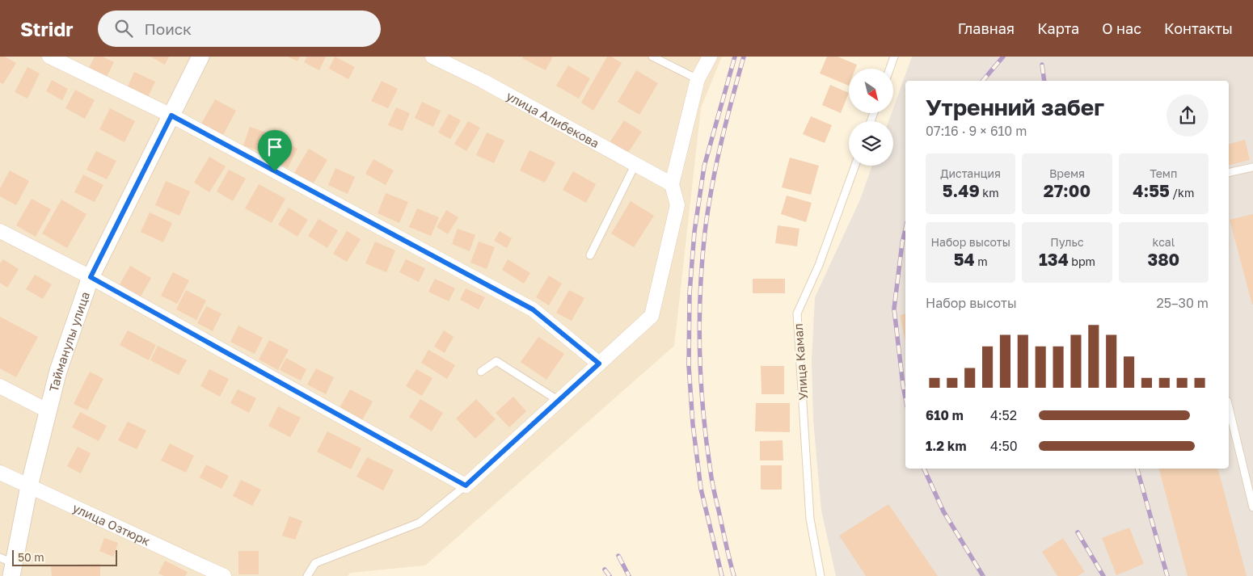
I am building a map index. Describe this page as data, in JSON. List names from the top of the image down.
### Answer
{
  "streets": {
    "street": ["улица Алибекова", "Тайманулы улица", "улица Озтюрк"],
    "lane": ["Улица Камал"]
  },
  "crossings": [
    ["Тайманулы улица", "улица Озтюрк"]
  ],
  "scale_bar": "50 m",
  "north": "bottom right",
  "page": {
    "header": "Stridr",
    "search": "Поиск",
    "nav": [
      "Главная",
      "Карта",
      "О нас",
      "Контакты"
    ],
    "heading": ["Утренний забег", "07:16 · 9 × 610 m"],
    "stats": [
      ["Дистанция", "5.49 km"],
      ["Время", "27:00"],
      ["Темп", "4:55 /km"],
      ["Набор высоты", "54 m"],
      ["Пульс", "134 bpm"],
      ["kcal", "380"]
    ],
    "chart": ["Набор высоты", "25–30 m"],
    "list": [
      {
        "name": "610 m",
        "note": "4:52"
      },
      {
        "name": "1.2 km",
        "note": "4:50"
      }
    ],
    "scale": "50 m"
  }
}
